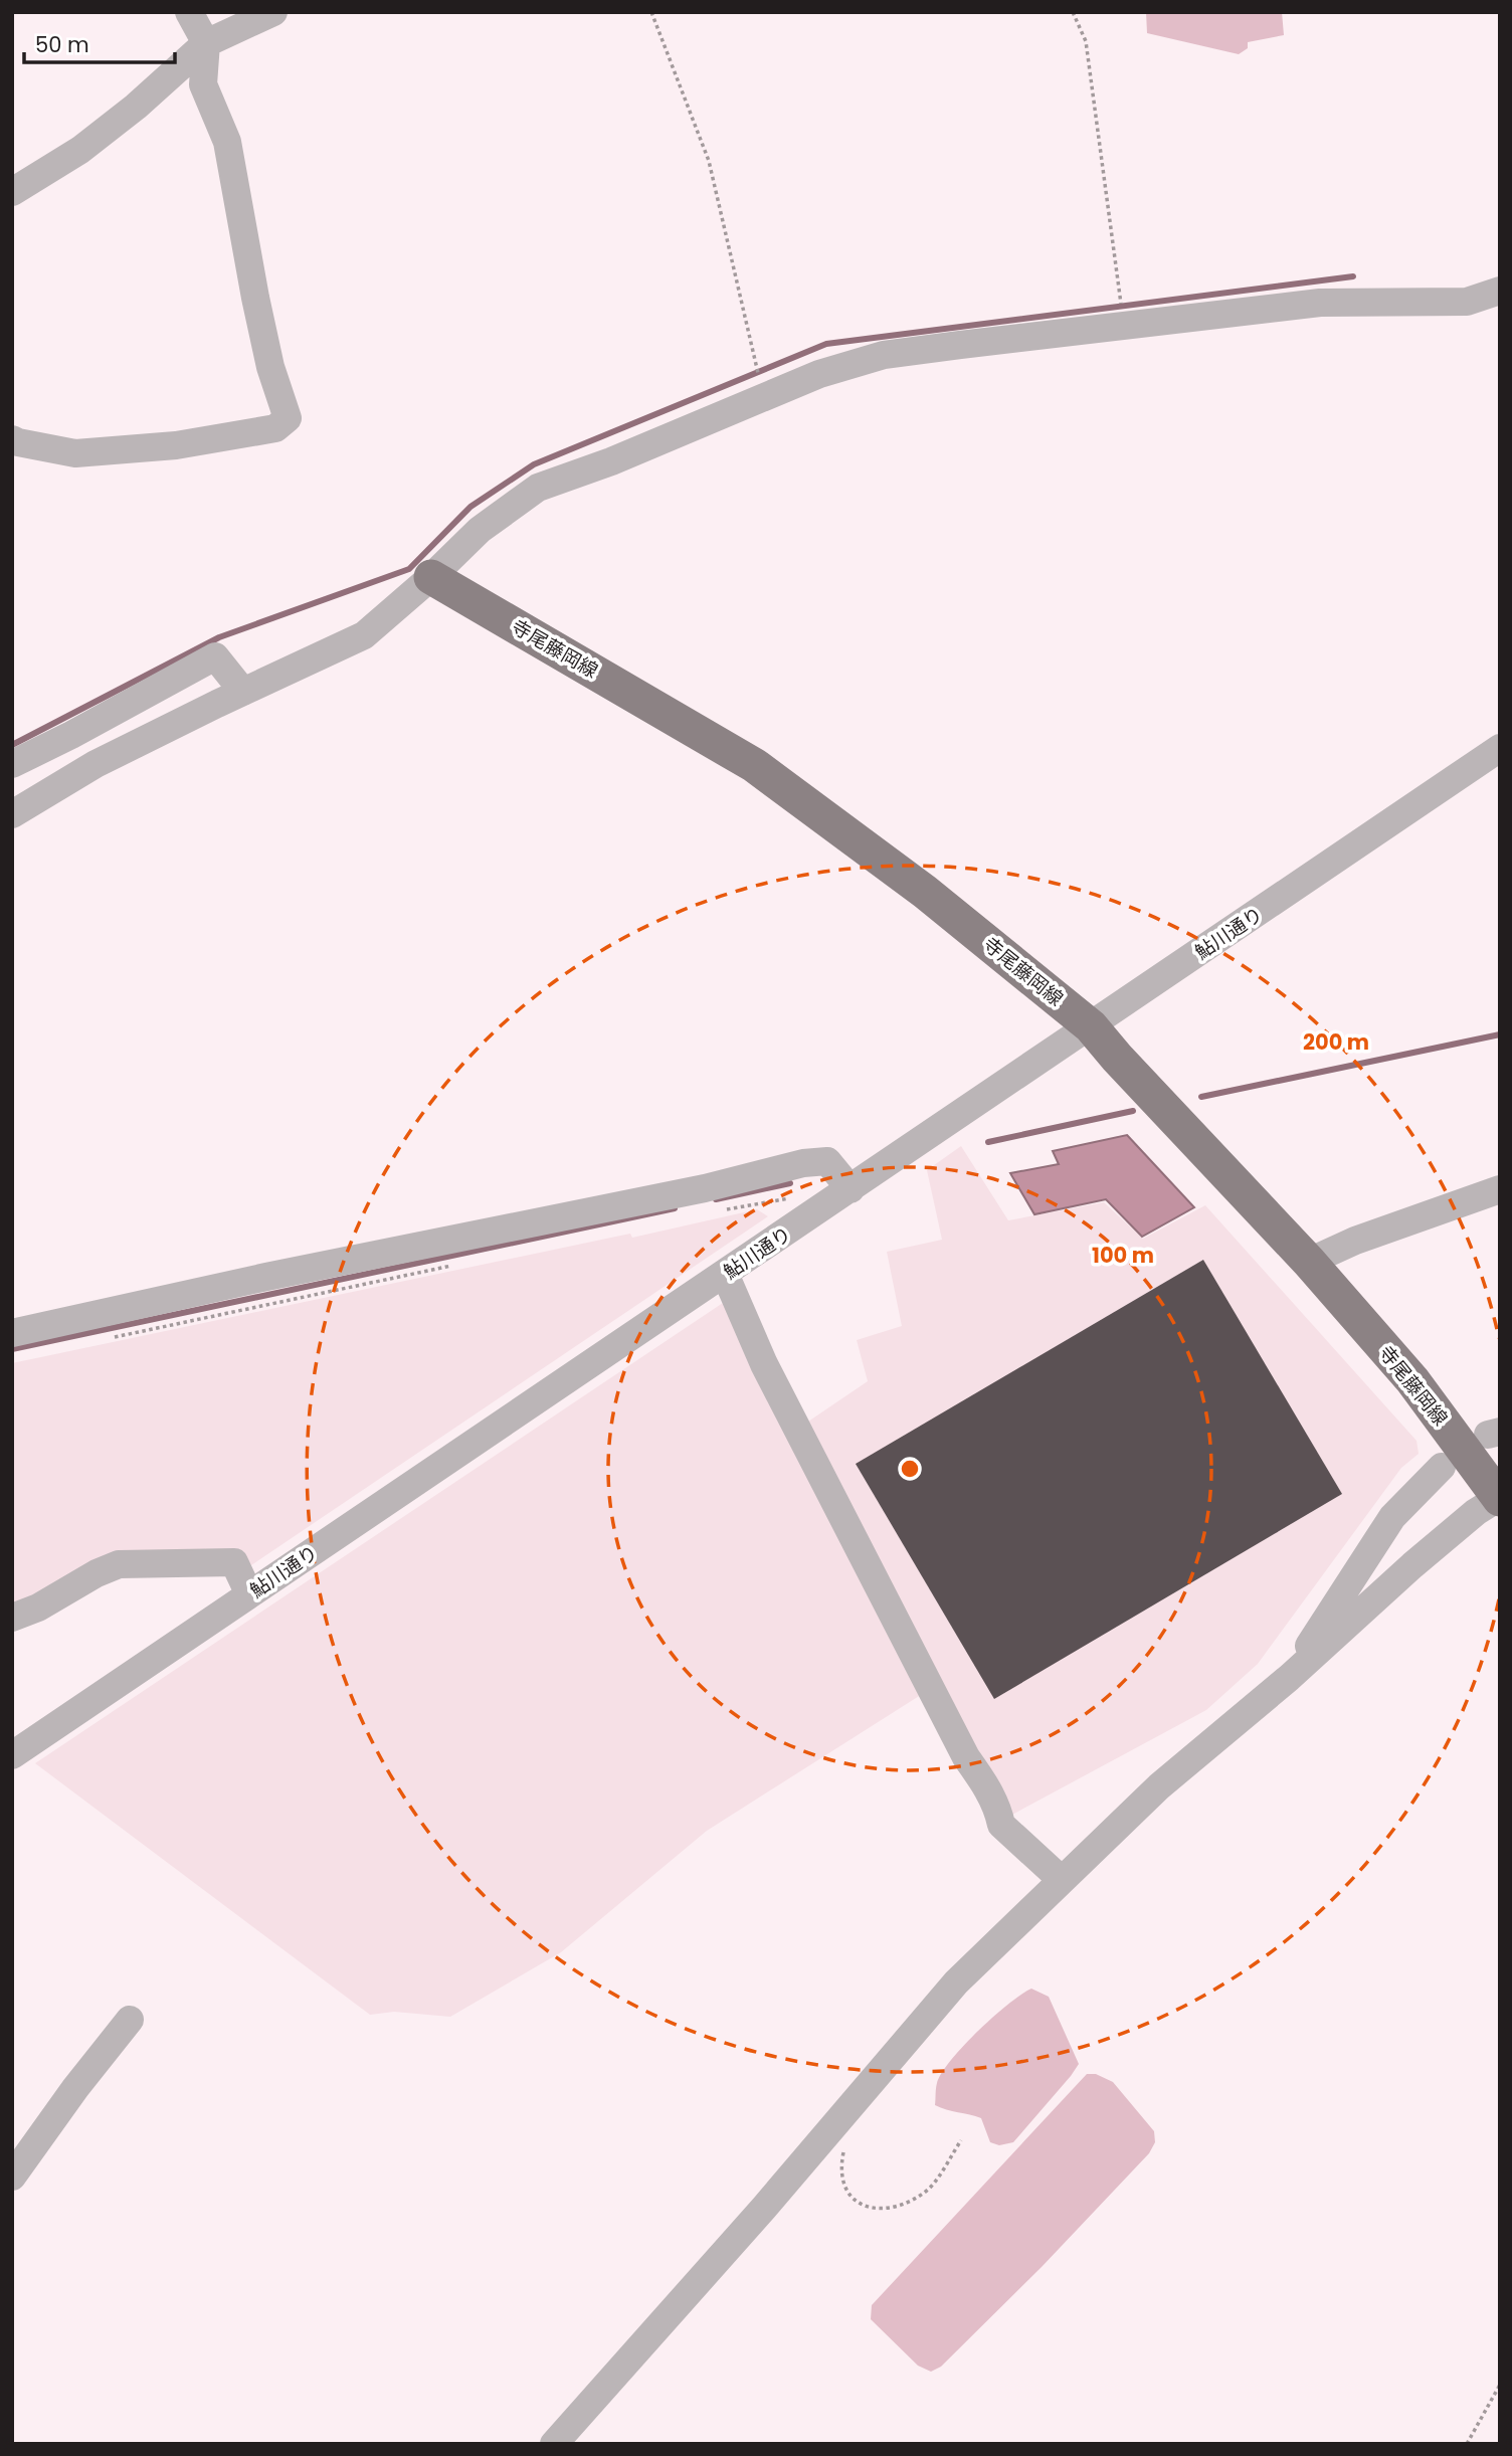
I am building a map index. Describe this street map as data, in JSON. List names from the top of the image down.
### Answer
{
  "streets": {
    "main road": ["寺尾藤岡線"],
    "street": ["鮎川通り"]
  },
  "crossings": [
    ["寺尾藤岡線", "鮎川通り"]
  ],
  "scale_bar": "50 m",
  "rings": ["200 m", "100 m"]
}
